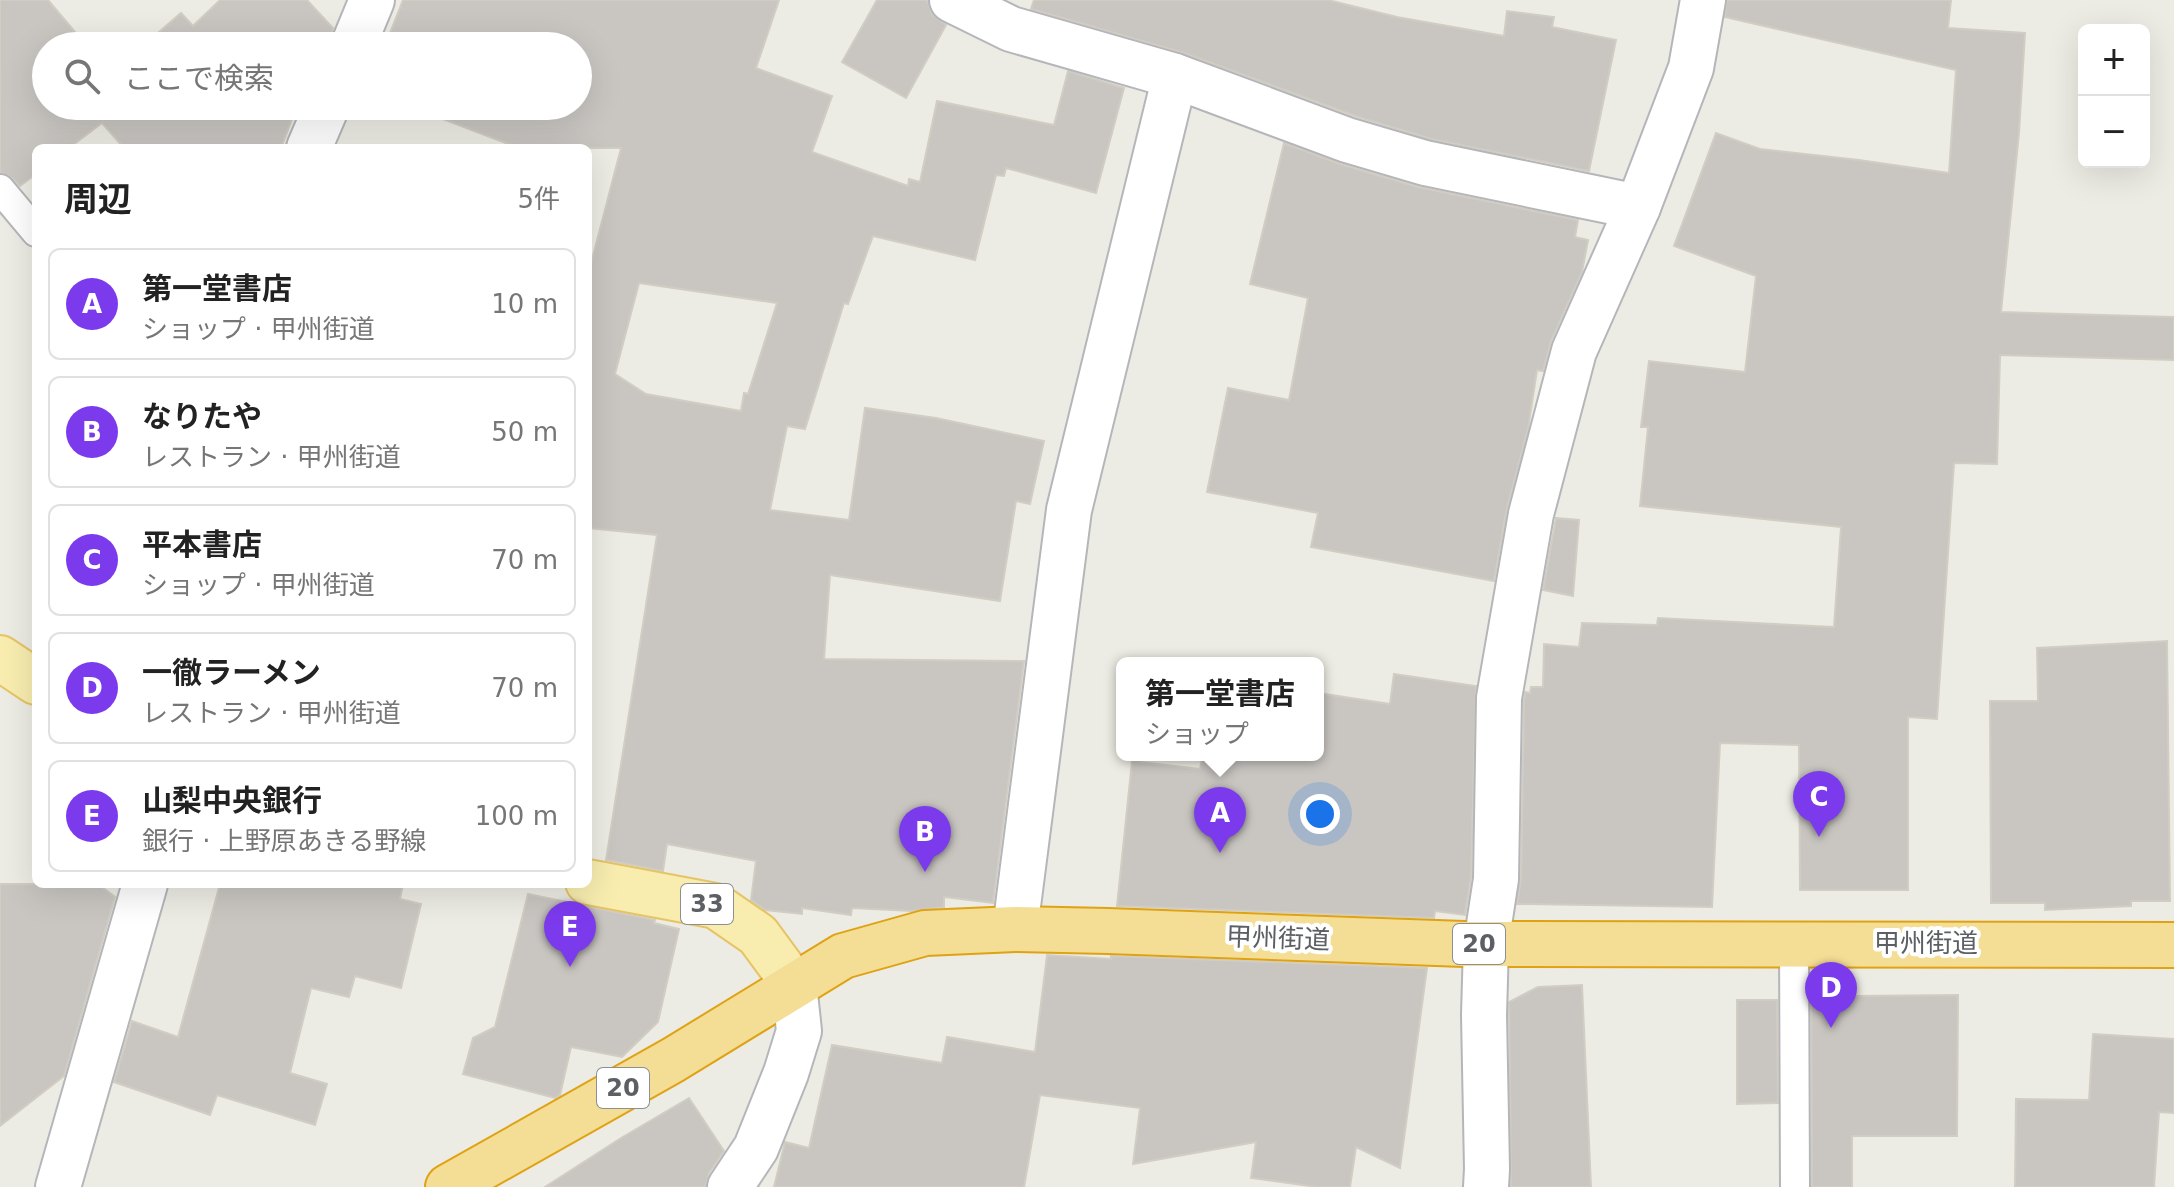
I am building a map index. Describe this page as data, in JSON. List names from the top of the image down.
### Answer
{
  "streets": {
    "highway": ["甲州街道", "20"],
    "main road": ["33"]
  },
  "crossings": [
    ["33", "甲州街道"]
  ],
  "page": {
    "map_buttons": ["+", "−"],
    "search": "ここで検索",
    "heading": ["周辺", "5件"],
    "list": [
      {
        "mark": "A",
        "name": "第一堂書店",
        "note": "ショップ · 甲州街道",
        "value": "10 m"
      },
      {
        "mark": "B",
        "name": "なりたや",
        "note": "レストラン · 甲州街道",
        "value": "50 m"
      },
      {
        "mark": "C",
        "name": "平本書店",
        "note": "ショップ · 甲州街道",
        "value": "70 m"
      },
      {
        "mark": "D",
        "name": "一徹ラーメン",
        "note": "レストラン · 甲州街道",
        "value": "70 m"
      },
      {
        "mark": "E",
        "name": "山梨中央銀行",
        "note": "銀行 · 上野原あきる野線",
        "value": "100 m"
      }
    ],
    "popup": ["第一堂書店", "ショップ"],
    "pins": [
      "C",
      "A",
      "B",
      "E",
      "D"
    ]
  }
}
